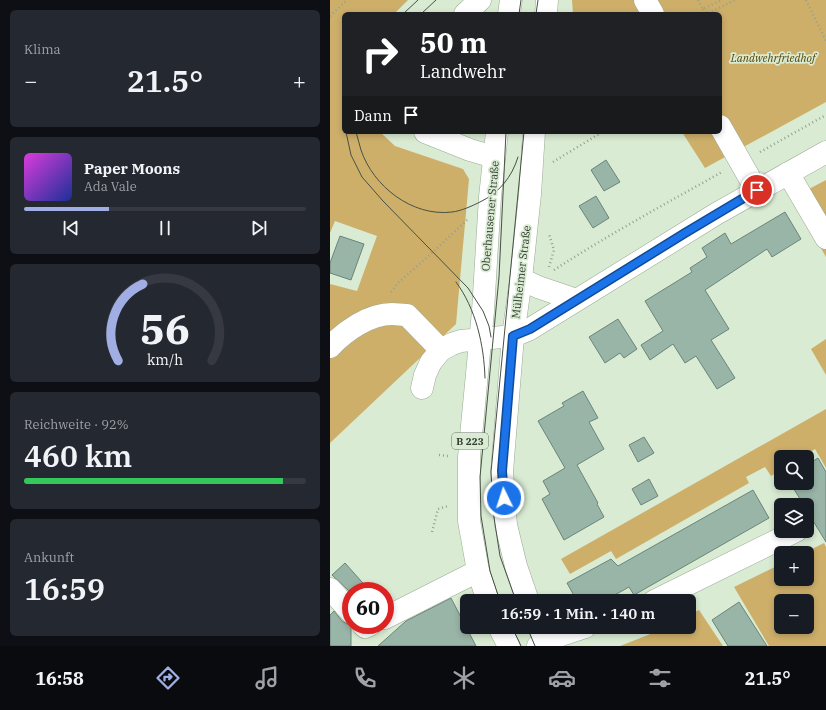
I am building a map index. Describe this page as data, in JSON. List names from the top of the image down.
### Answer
{
  "streets": {
    "main road": ["Oberhausener Straße", "Mülheimer Straße", "B 223"]
  },
  "crossings": [
    ["Oberhausener Straße", "B 223"]
  ],
  "parks": ["Landwehrfriedhof"],
  "page": {
    "tile": [
      "Klima",
      ["Reichweite · 92%", "460 km"],
      ["Ankunft", "16:59"]
    ],
    "turn": ["50 m", "Landwehr"],
    "heat": ["−", "21.5°", "+"],
    "then": "Dann",
    "song": ["Paper Moons", "Ada Vale"],
    "map_buttons": ["+", "−"],
    "limit": "60",
    "trip": "16:59 · 1 Min. · 140 m",
    "tabs": ["16:58", "21.5°"],
    "gauge": ["56", "km/h"]
  }
}
